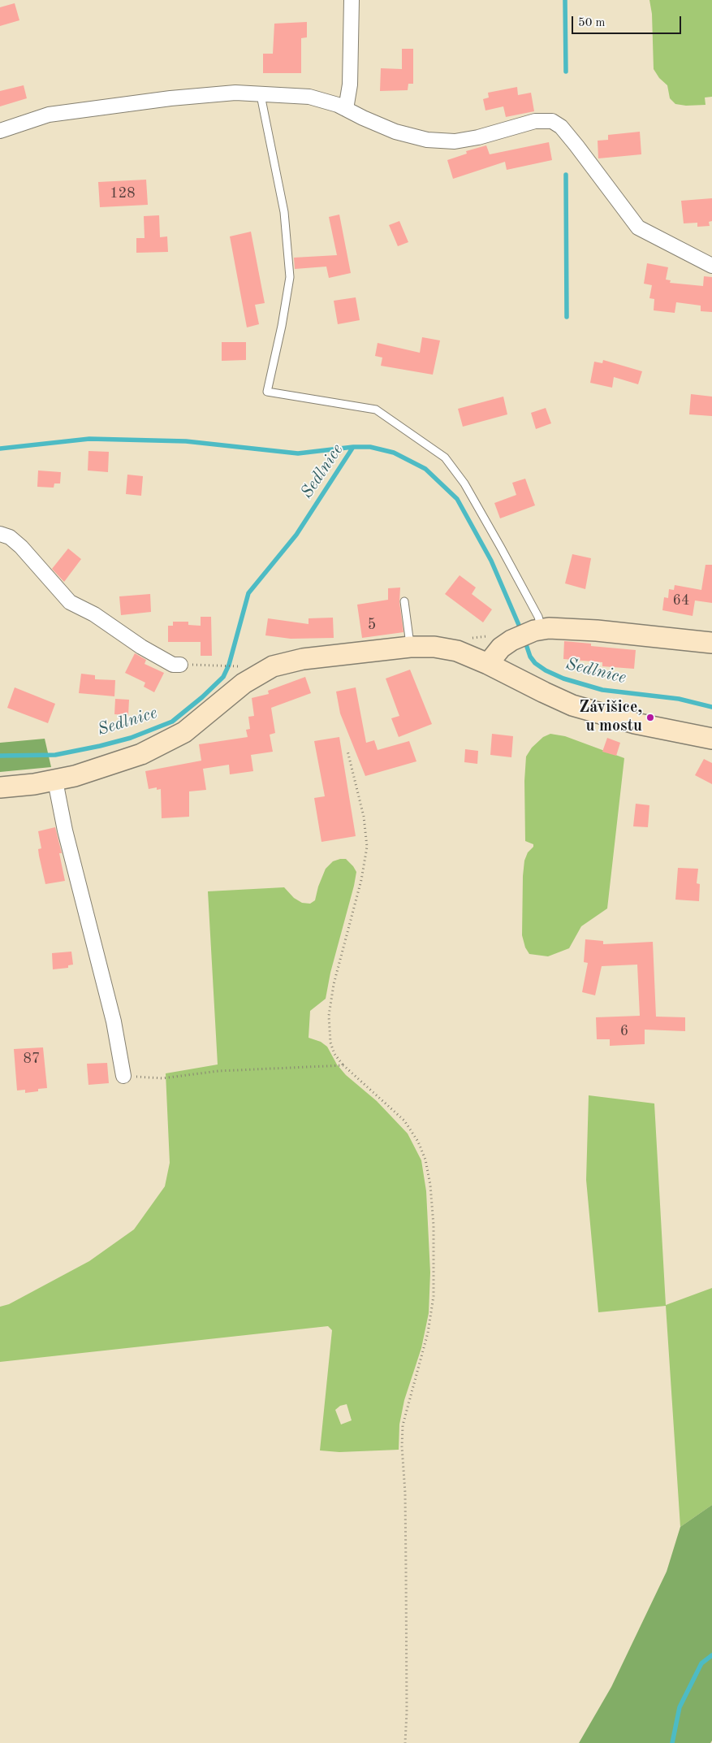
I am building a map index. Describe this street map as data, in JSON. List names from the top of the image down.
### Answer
{
  "water": ["Sedlnice"],
  "places": ["Závišice, u mostu"],
  "house_numbers": [
    "128",
    "64",
    "5",
    "6",
    "87"
  ],
  "scale_bar": "50 m"
}
